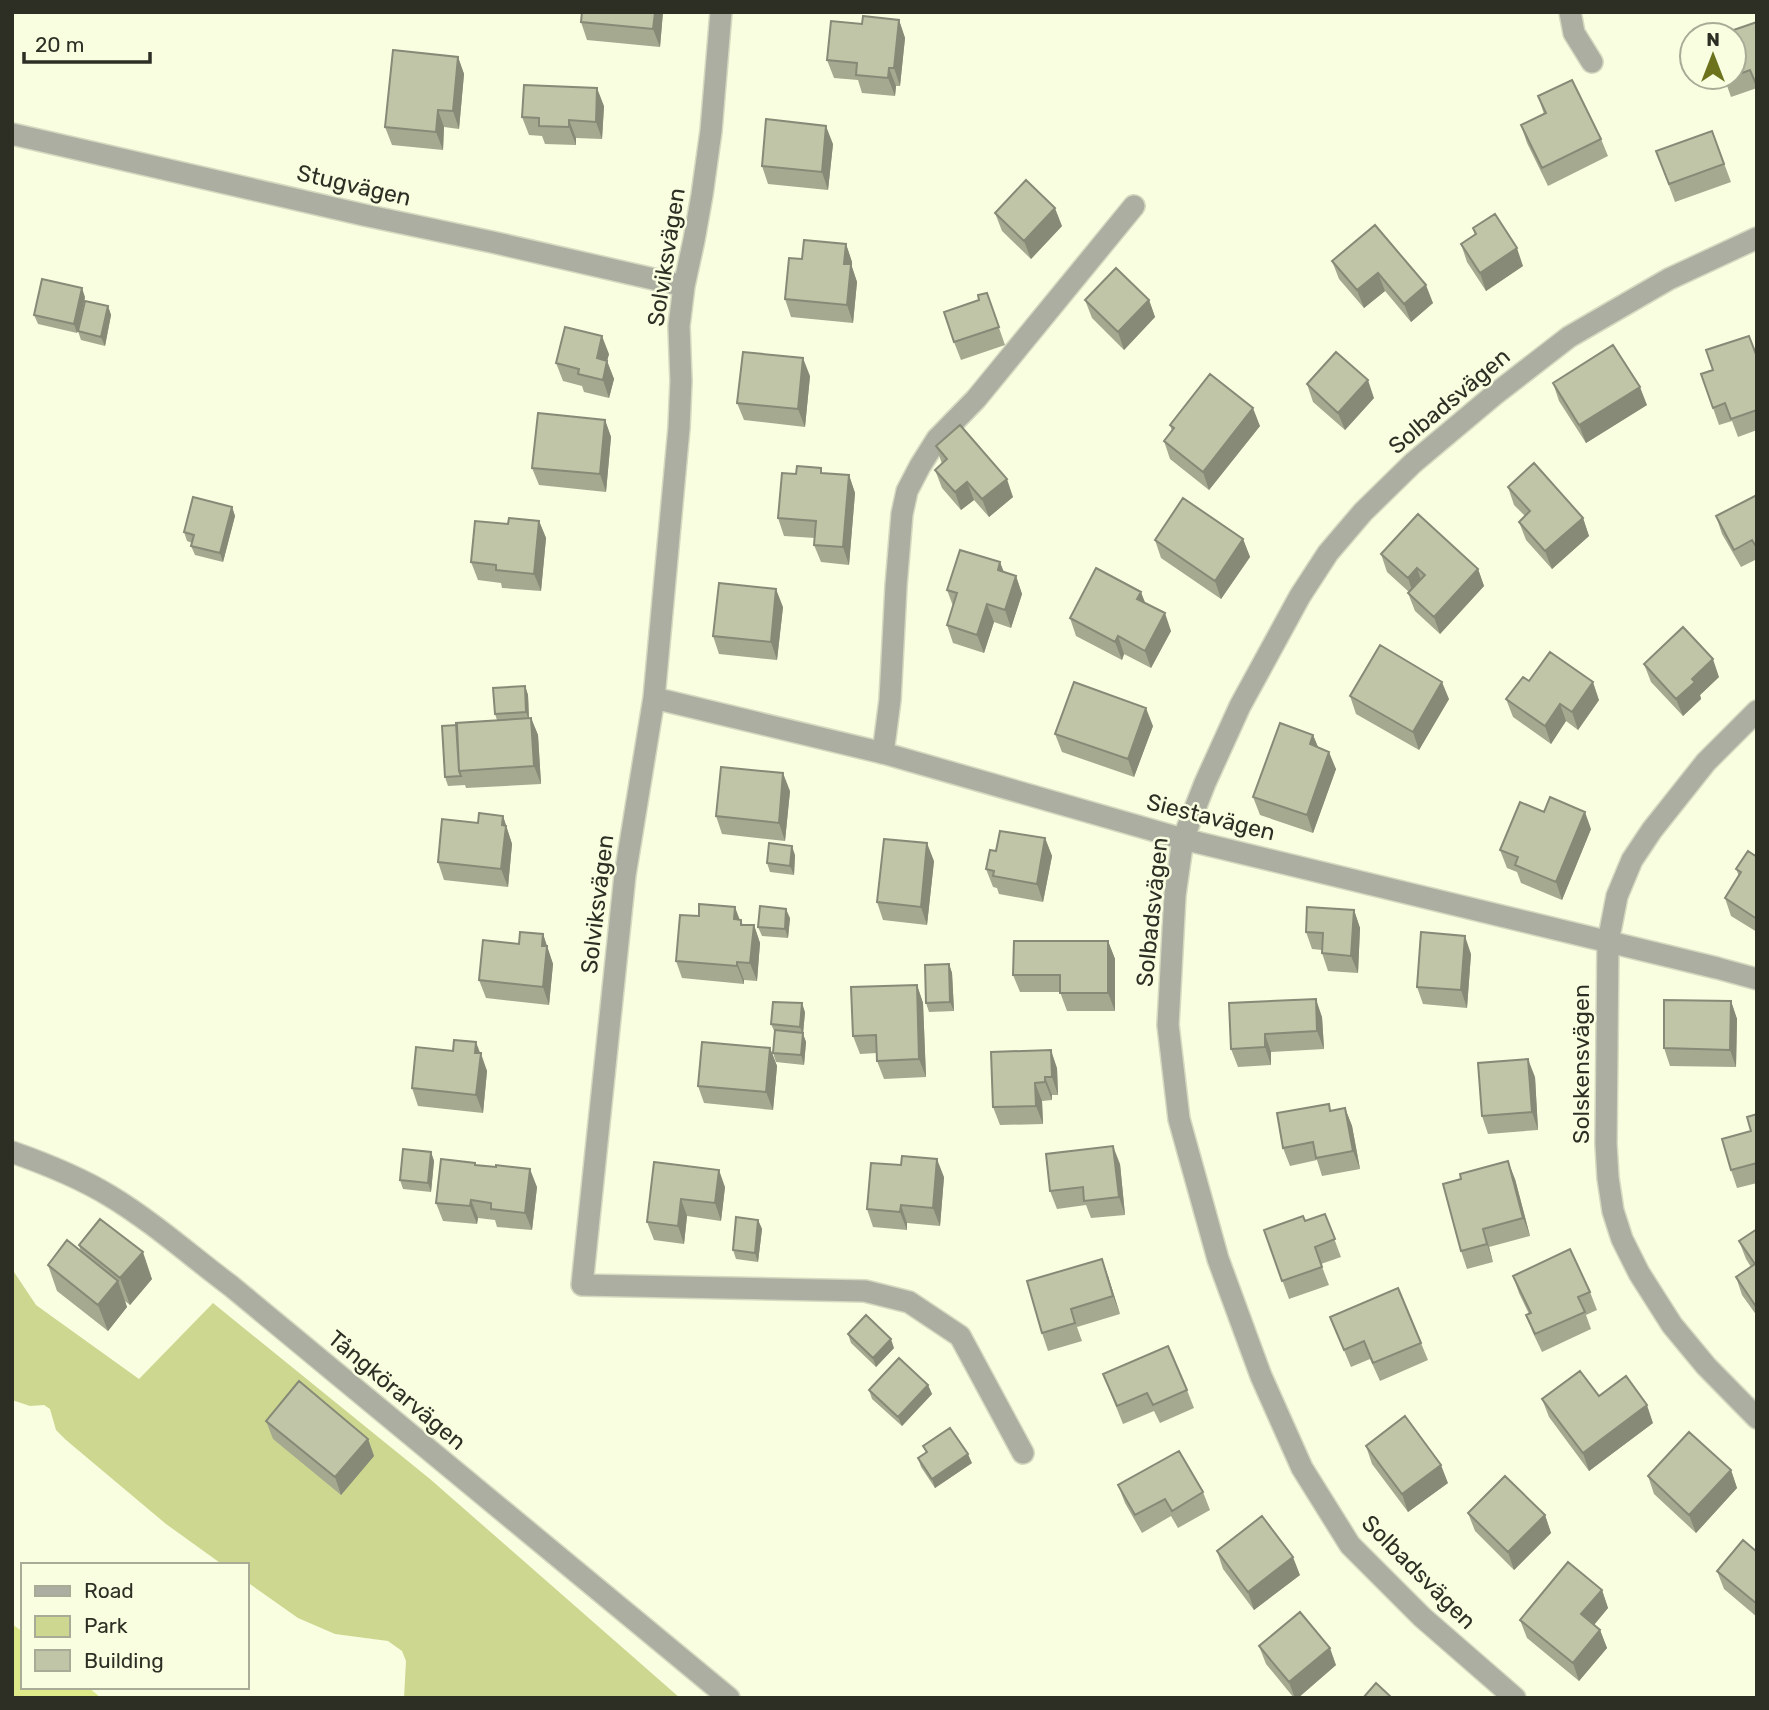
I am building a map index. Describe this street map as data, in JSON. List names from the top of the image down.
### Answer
{
  "streets": {
    "street": [
      "Stugvägen",
      "Solviksvägen",
      "Solbadsvägen",
      "Siestavägen",
      "Solskensvägen",
      "Tångkörarvägen"
    ]
  },
  "crossings": [
    ["Stugvägen", "Solviksvägen"],
    ["Solviksvägen", "Siestavägen"],
    ["Solbadsvägen", "Siestavägen"],
    ["Siestavägen", "Solskensvägen"]
  ],
  "legend": ["Road", "Park", "Building"],
  "scale_bar": "20 m",
  "north": "top"
}
